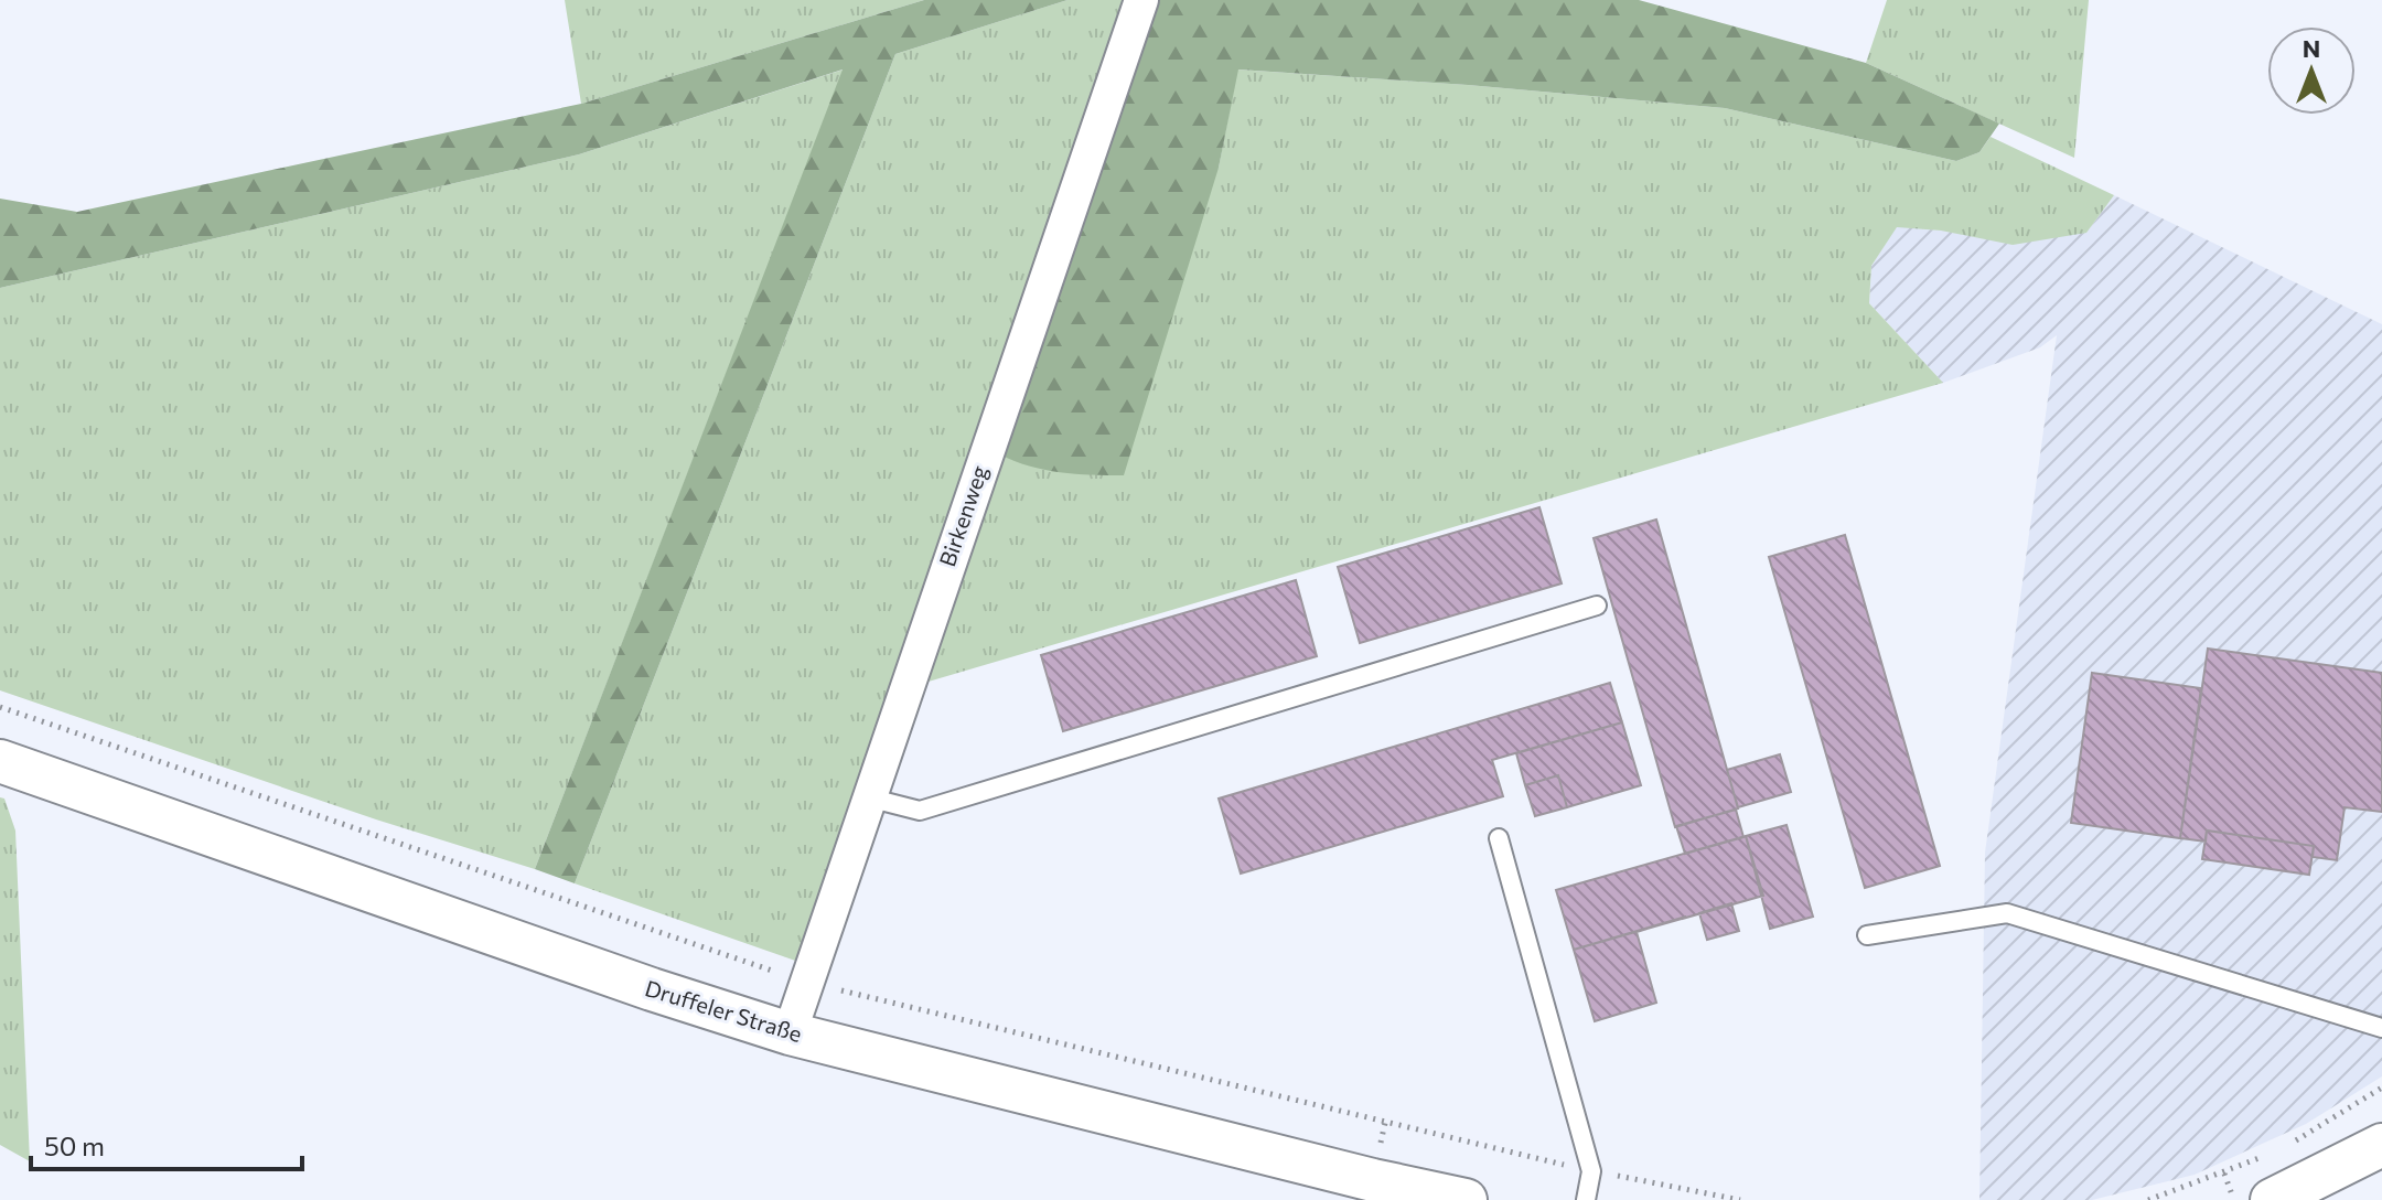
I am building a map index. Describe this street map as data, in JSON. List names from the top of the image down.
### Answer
{
  "streets": {
    "street": ["Birkenweg", "Druffeler Straße"]
  },
  "crossings": [
    ["Birkenweg", "Druffeler Straße"]
  ],
  "scale_bar": "50 m",
  "north": "top"
}
